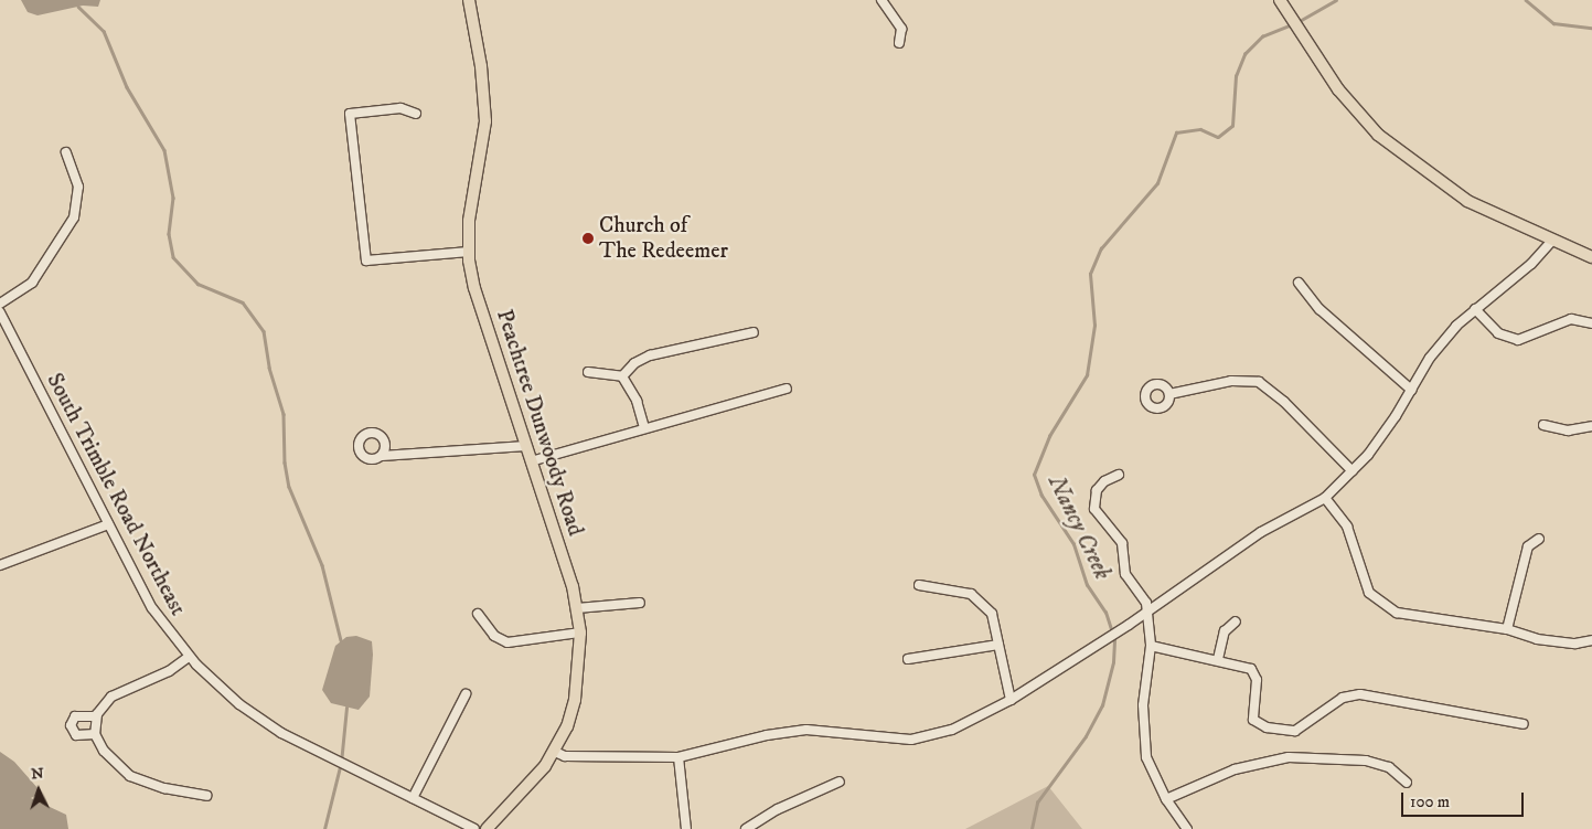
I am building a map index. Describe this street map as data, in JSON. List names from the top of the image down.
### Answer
{
  "streets": {
    "main road": ["Peachtree Dunwoody Road"],
    "street": ["South Trimble Road Northeast"]
  },
  "water": ["Nancy Creek"],
  "places": ["Church of The Redeemer"],
  "scale_bar": "100 m",
  "north": "top"
}
